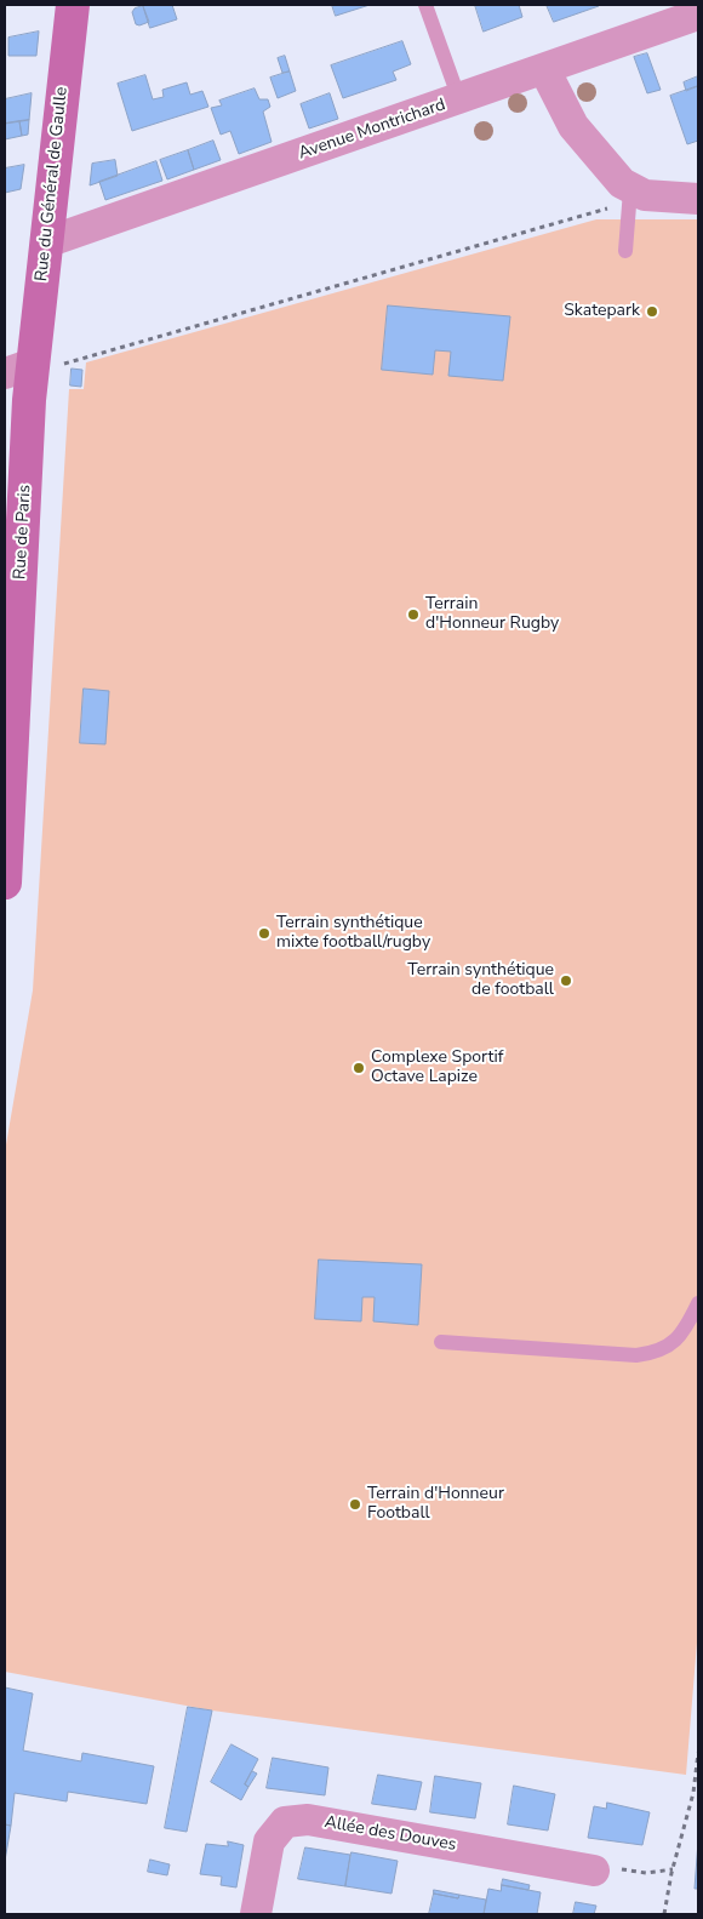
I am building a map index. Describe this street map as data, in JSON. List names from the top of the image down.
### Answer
{
  "streets": {
    "main road": ["Rue du Général de Gaulle", "Rue de Paris"],
    "street": ["Avenue Montrichard", "Allée des Douves"]
  },
  "crossings": [
    ["Avenue Montrichard", "Rue du Général de Gaulle"],
    ["Rue du Général de Gaulle", "Rue de Paris"]
  ],
  "places": [
    "Skatepark",
    "Terrain d'Honneur Rugby",
    "Terrain synthétique mixte football/rugby",
    "Terrain synthétique de football",
    "Complexe Sportif Octave Lapize",
    "Terrain d'Honneur Football"
  ]
}
